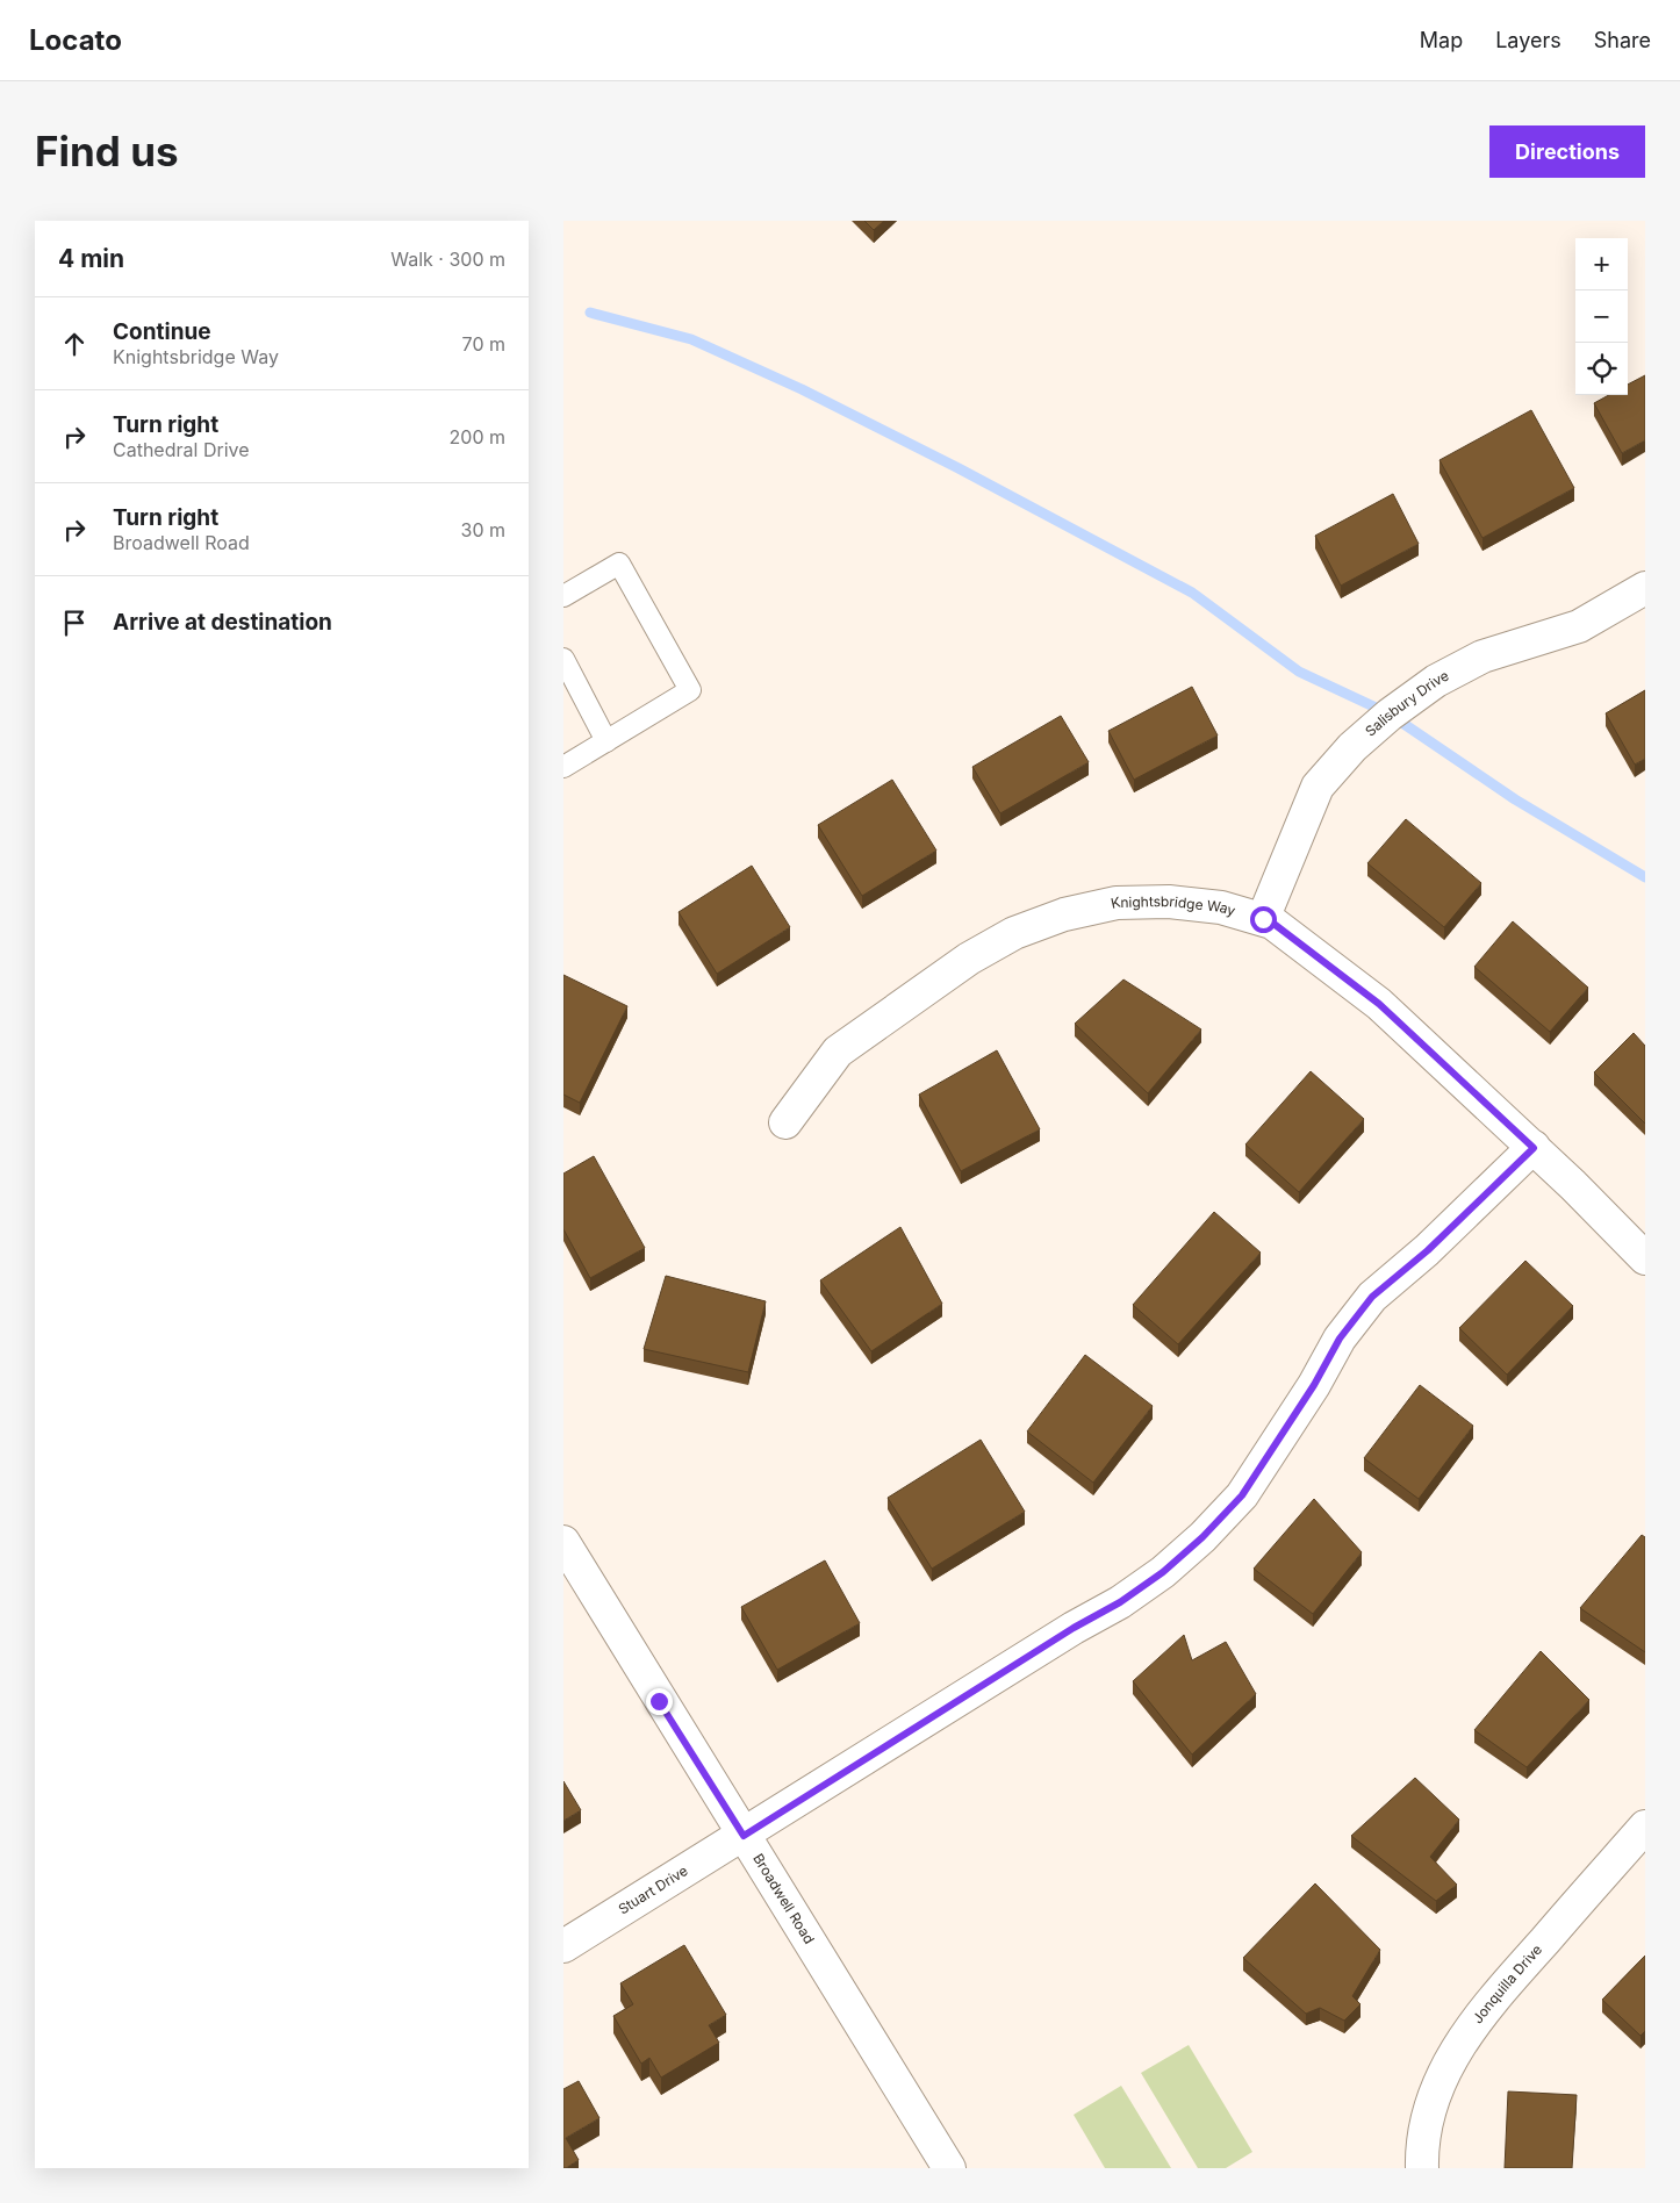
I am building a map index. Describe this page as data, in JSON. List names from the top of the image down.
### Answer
{
  "streets": {
    "street": [
      "Salisbury Drive",
      "Knightsbridge Way",
      "Stuart Drive",
      "Broadwell Road",
      "Jonquilla Drive"
    ]
  },
  "crossings": [
    ["Salisbury Drive", "Knightsbridge Way"],
    ["Knightsbridge Way", "Stuart Drive"],
    ["Stuart Drive", "Broadwell Road"]
  ],
  "page": {
    "header": "Locato",
    "nav": ["Map", "Layers", "Share"],
    "buttons": "Directions",
    "title": "Find us",
    "heading": ["4 min", "Walk · 300 m"],
    "map_buttons": ["+", "−"],
    "list": [
      ["Continue", "Knightsbridge Way", "70 m"],
      ["Turn right", "Cathedral Drive", "200 m"],
      ["Turn right", "Broadwell Road", "30 m"],
      "Arrive at destination"
    ]
  }
}
